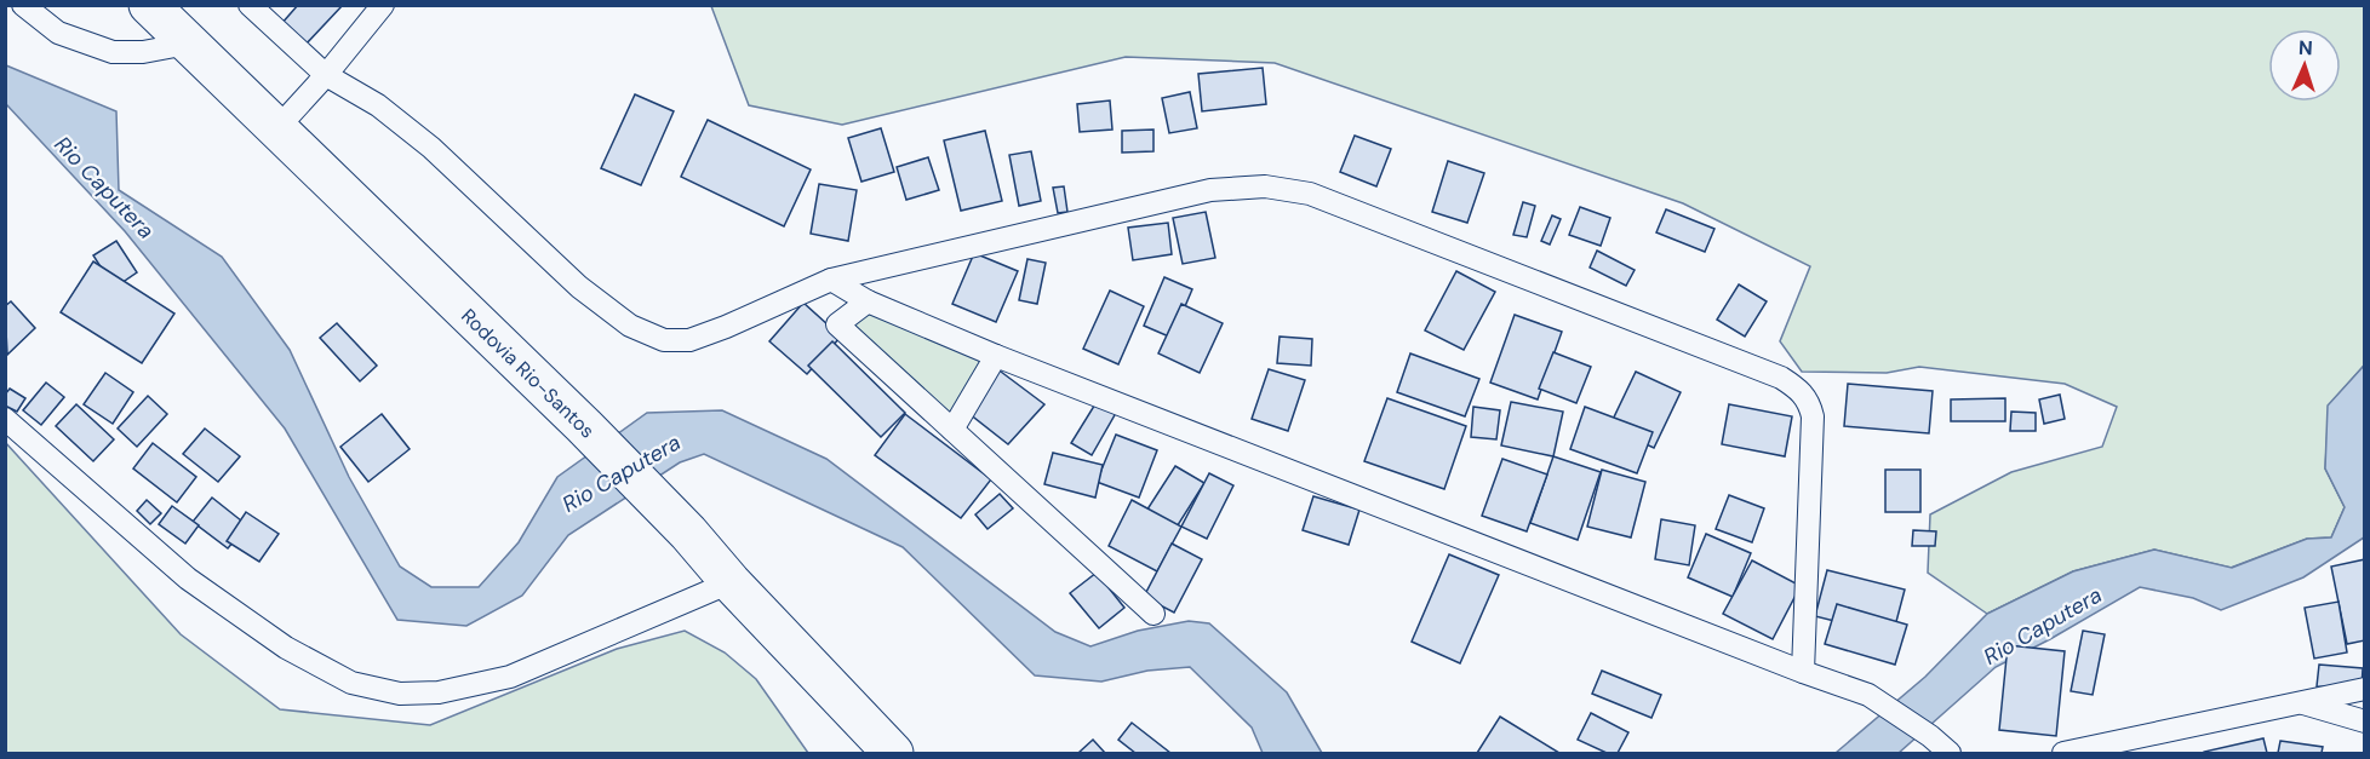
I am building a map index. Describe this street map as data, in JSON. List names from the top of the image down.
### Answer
{
  "streets": {
    "highway": ["Rodovia Rio-Santos"]
  },
  "water": ["Rio Caputera"],
  "north": "top"
}
